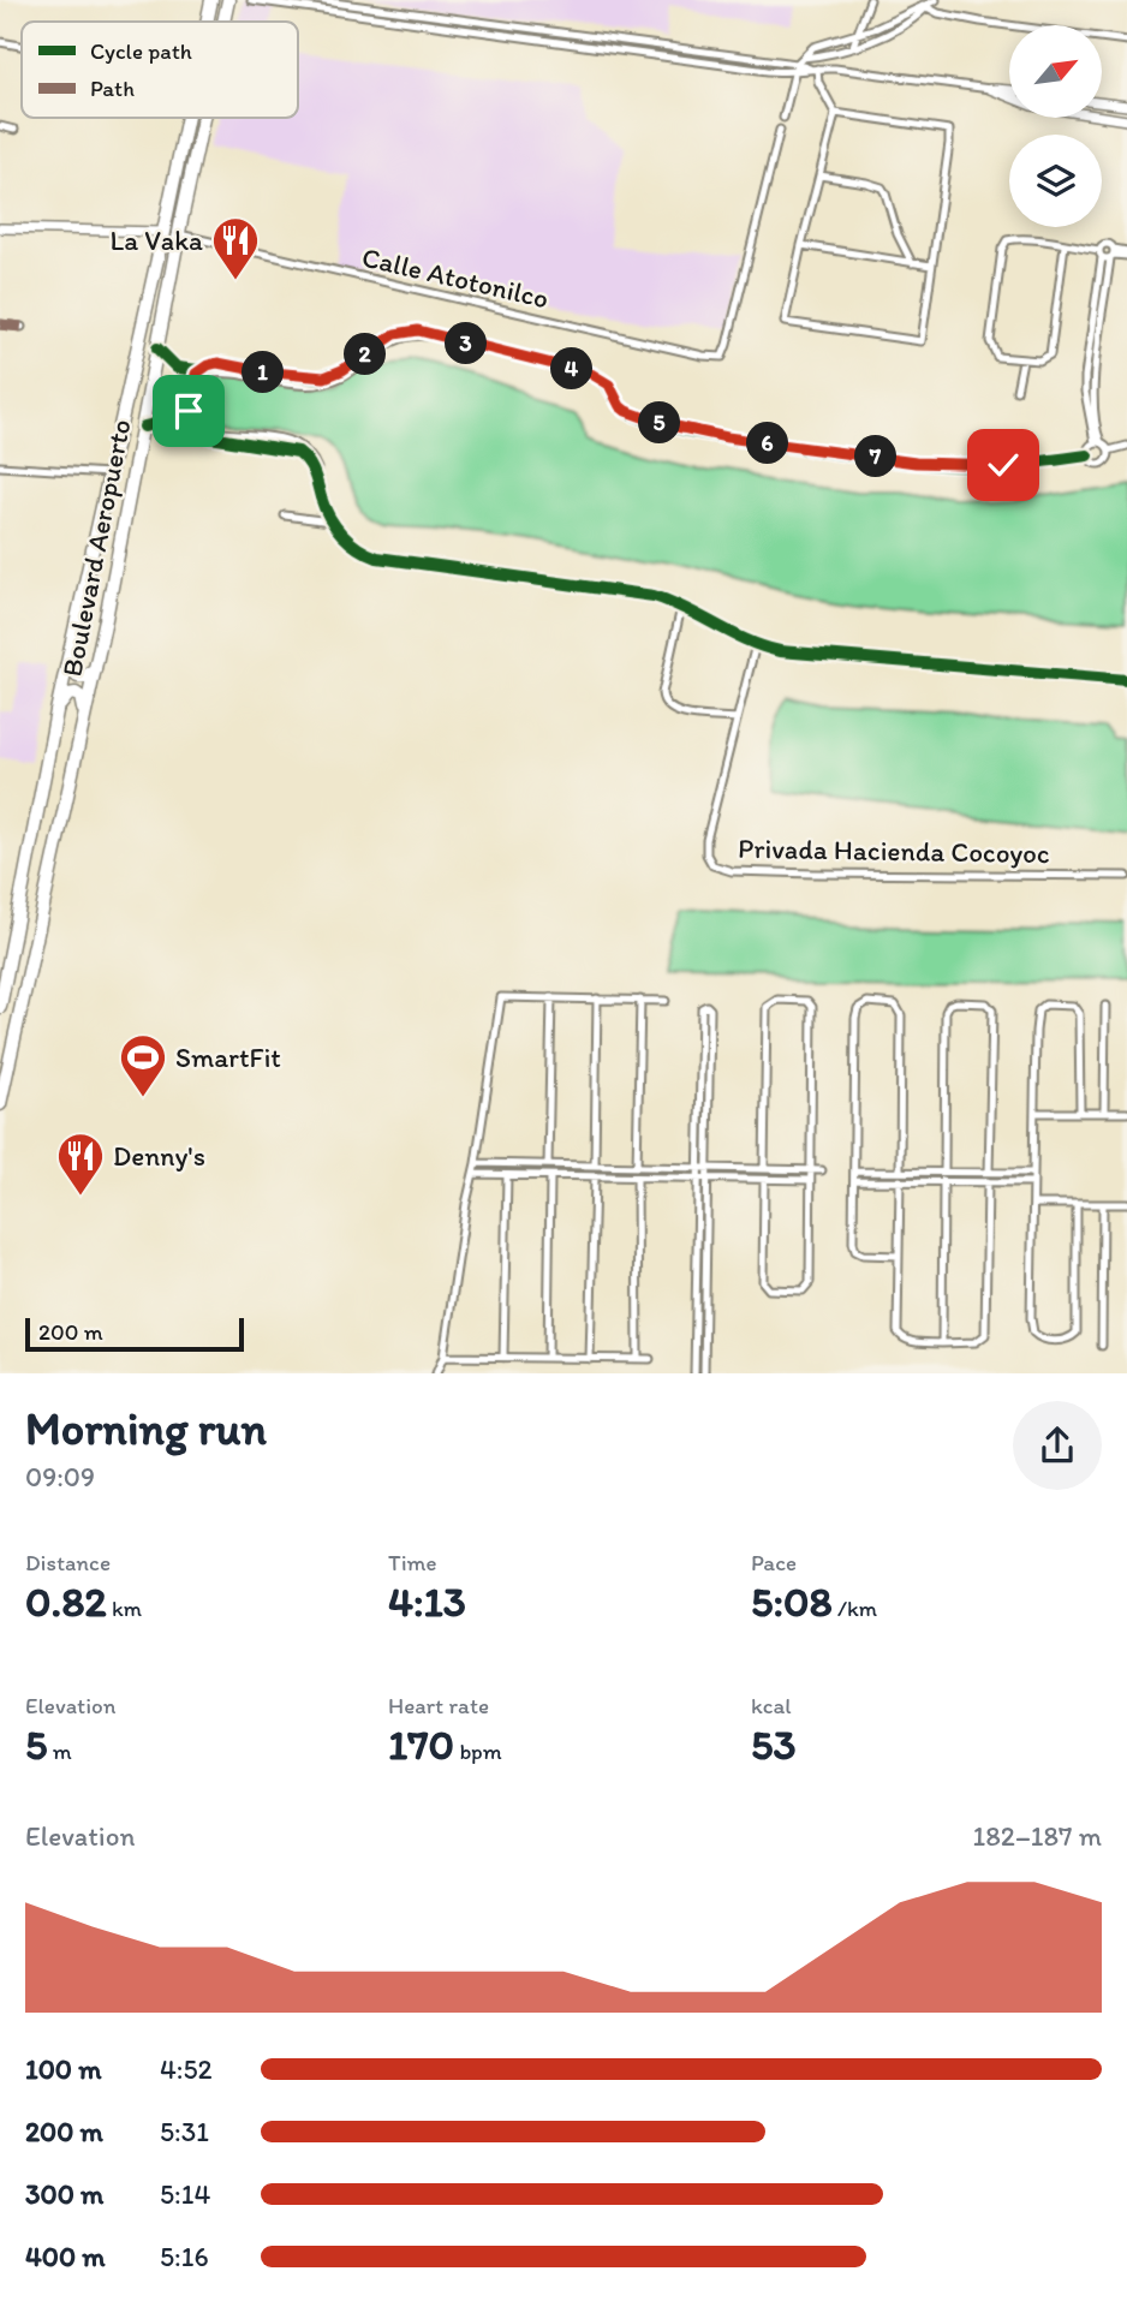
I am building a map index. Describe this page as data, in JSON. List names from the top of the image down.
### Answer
{
  "streets": {
    "highway": ["Boulevard Aeropuerto"],
    "street": ["Calle Atotonilco", "Privada Hacienda Cocoyoc"]
  },
  "crossings": [
    ["Calle Atotonilco", "Boulevard Aeropuerto"]
  ],
  "places": {
    "restaurant": ["La Vaka", "Denny's"],
    "sports": ["SmartFit"]
  },
  "legend": ["Cycle path", "Path"],
  "scale_bar": "200 m",
  "north": "top right",
  "page": {
    "pins": [
      "3",
      "2",
      "4",
      "1",
      "5",
      "6",
      "7"
    ],
    "scale": "200 m",
    "heading": ["Morning run", "09:09"],
    "stats": [
      ["Distance", "0.82 km"],
      ["Time", "4:13"],
      ["Pace", "5:08 /km"],
      ["Elevation", "5 m"],
      ["Heart rate", "170 bpm"],
      ["kcal", "53"]
    ],
    "chart": ["Elevation", "182–187 m"],
    "list": [
      {
        "name": "100 m",
        "note": "4:52"
      },
      {
        "name": "200 m",
        "note": "5:31"
      },
      {
        "name": "300 m",
        "note": "5:14"
      },
      {
        "name": "400 m",
        "note": "5:16"
      }
    ]
  }
}
